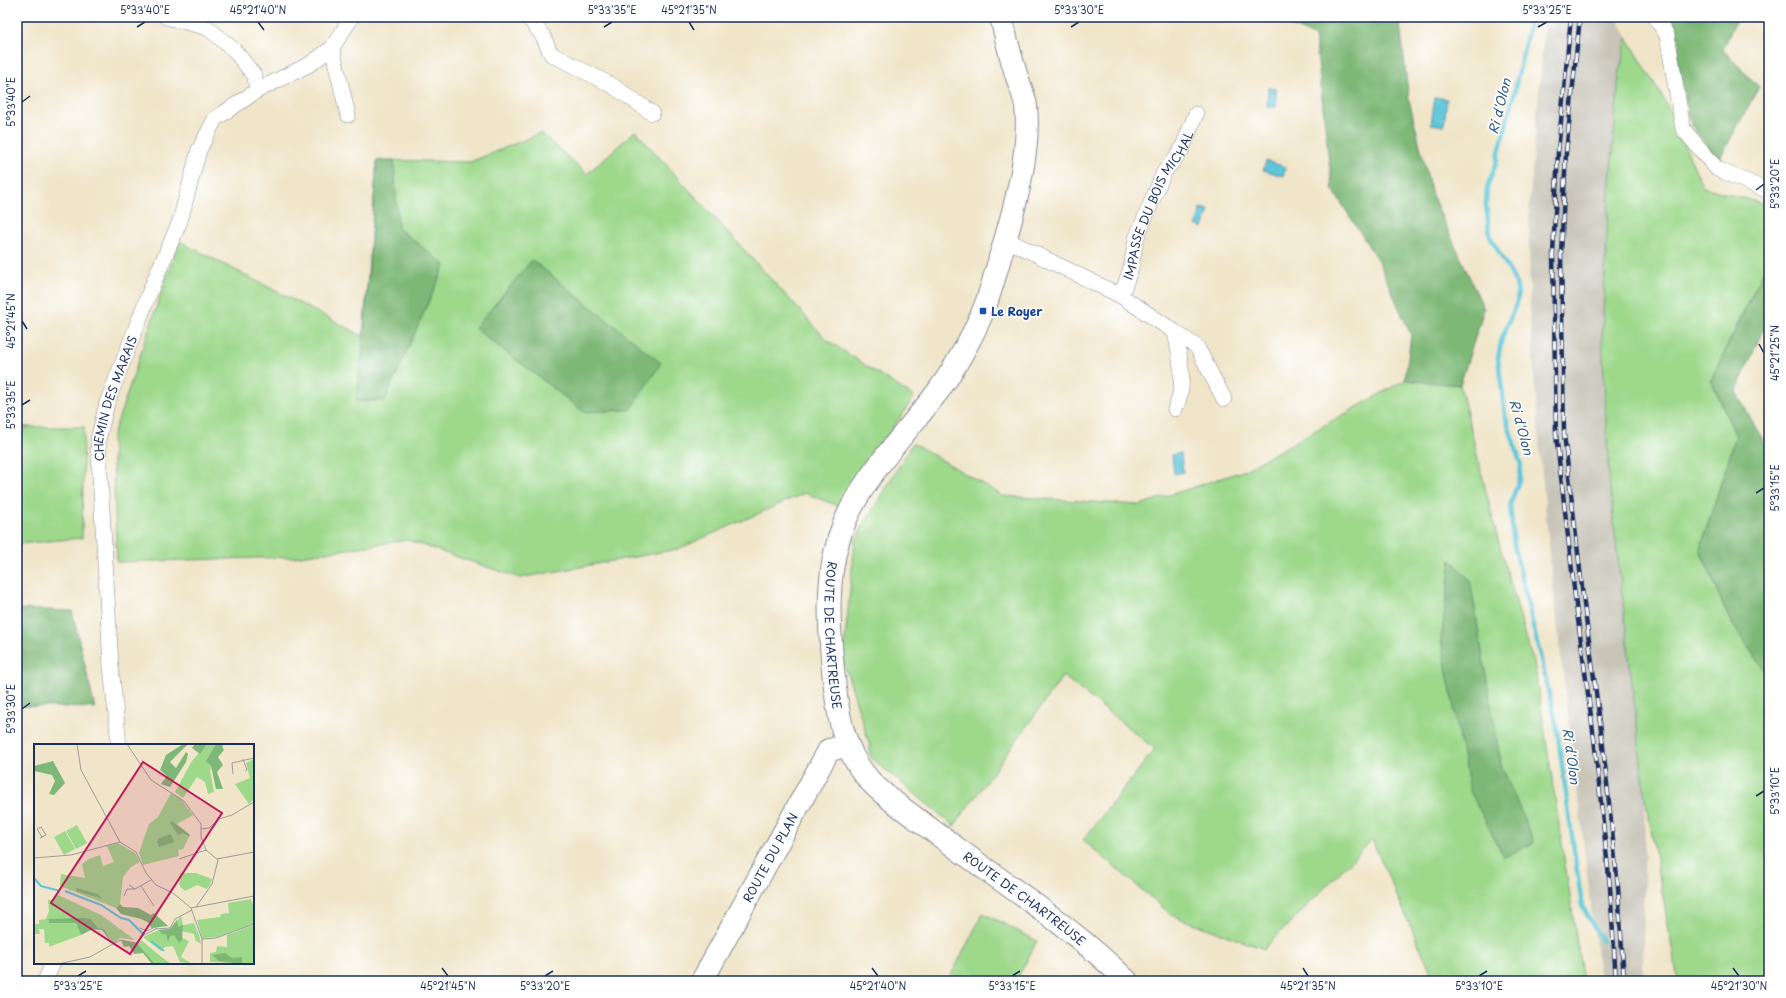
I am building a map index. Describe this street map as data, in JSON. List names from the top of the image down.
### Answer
{
  "streets": {
    "main road": ["ROUTE DE CHARTREUSE", "ROUTE DU PLAN"],
    "street": ["IMPASSE DU BOIS MICHAL", "CHEMIN DES MARAIS"]
  },
  "crossings": [
    ["IMPASSE DU BOIS MICHAL", "ROUTE DE CHARTREUSE"],
    ["ROUTE DE CHARTREUSE", "ROUTE DU PLAN"]
  ],
  "water": ["Ri d'Olon"],
  "places": {
    "transit": ["Le Royer"]
  },
  "coordinates": [
    "5°33'40\"E",
    "45°21'40\"N",
    "5°33'35\"E",
    "45°21'35\"N",
    "5°33'30\"E",
    "5°33'25\"E",
    "5°33'20\"E",
    "45°21'45\"N",
    "45°21'25\"N",
    "5°33'15\"E",
    "5°33'10\"E",
    "45°21'30\"N"
  ]
}
